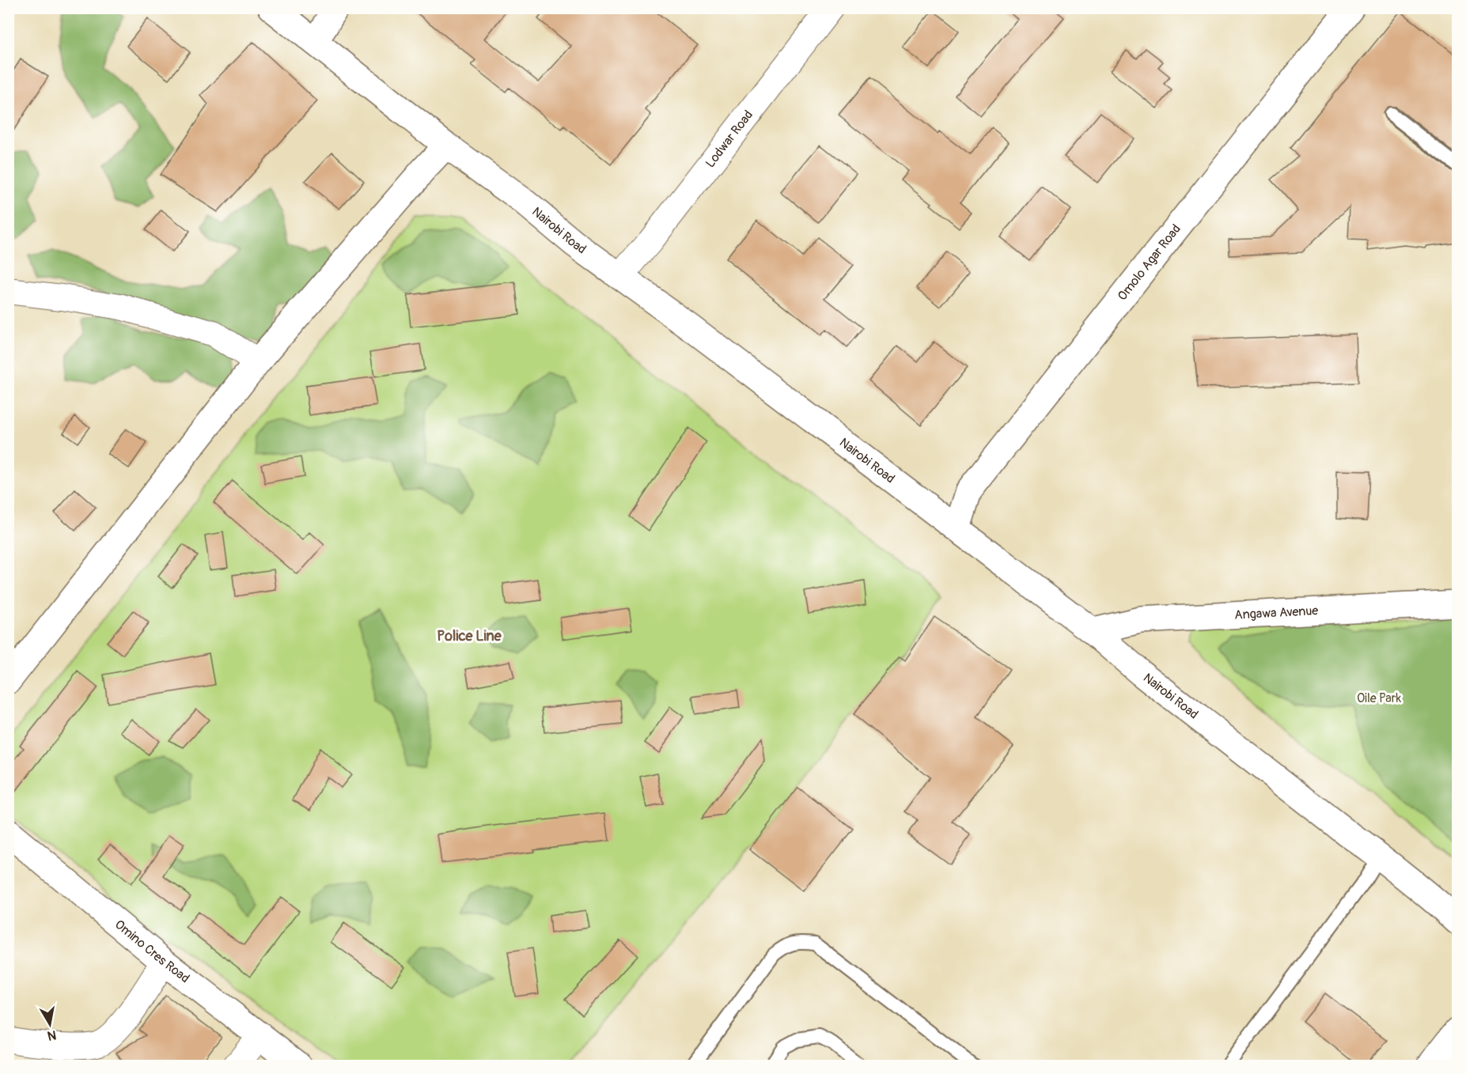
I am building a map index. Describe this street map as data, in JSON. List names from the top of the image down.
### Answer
{
  "streets": {
    "main road": [
      "Nairobi Road",
      "Omolo Agar Road",
      "Angawa Avenue",
      "Omino Cres Road"
    ],
    "street": ["Lodwar Road"]
  },
  "crossings": [
    ["Lodwar Road", "Nairobi Road"],
    ["Nairobi Road", "Omolo Agar Road"],
    ["Nairobi Road", "Angawa Avenue"]
  ],
  "districts": ["Police Line"],
  "parks": ["Oile Park"],
  "north": "bottom"
}
